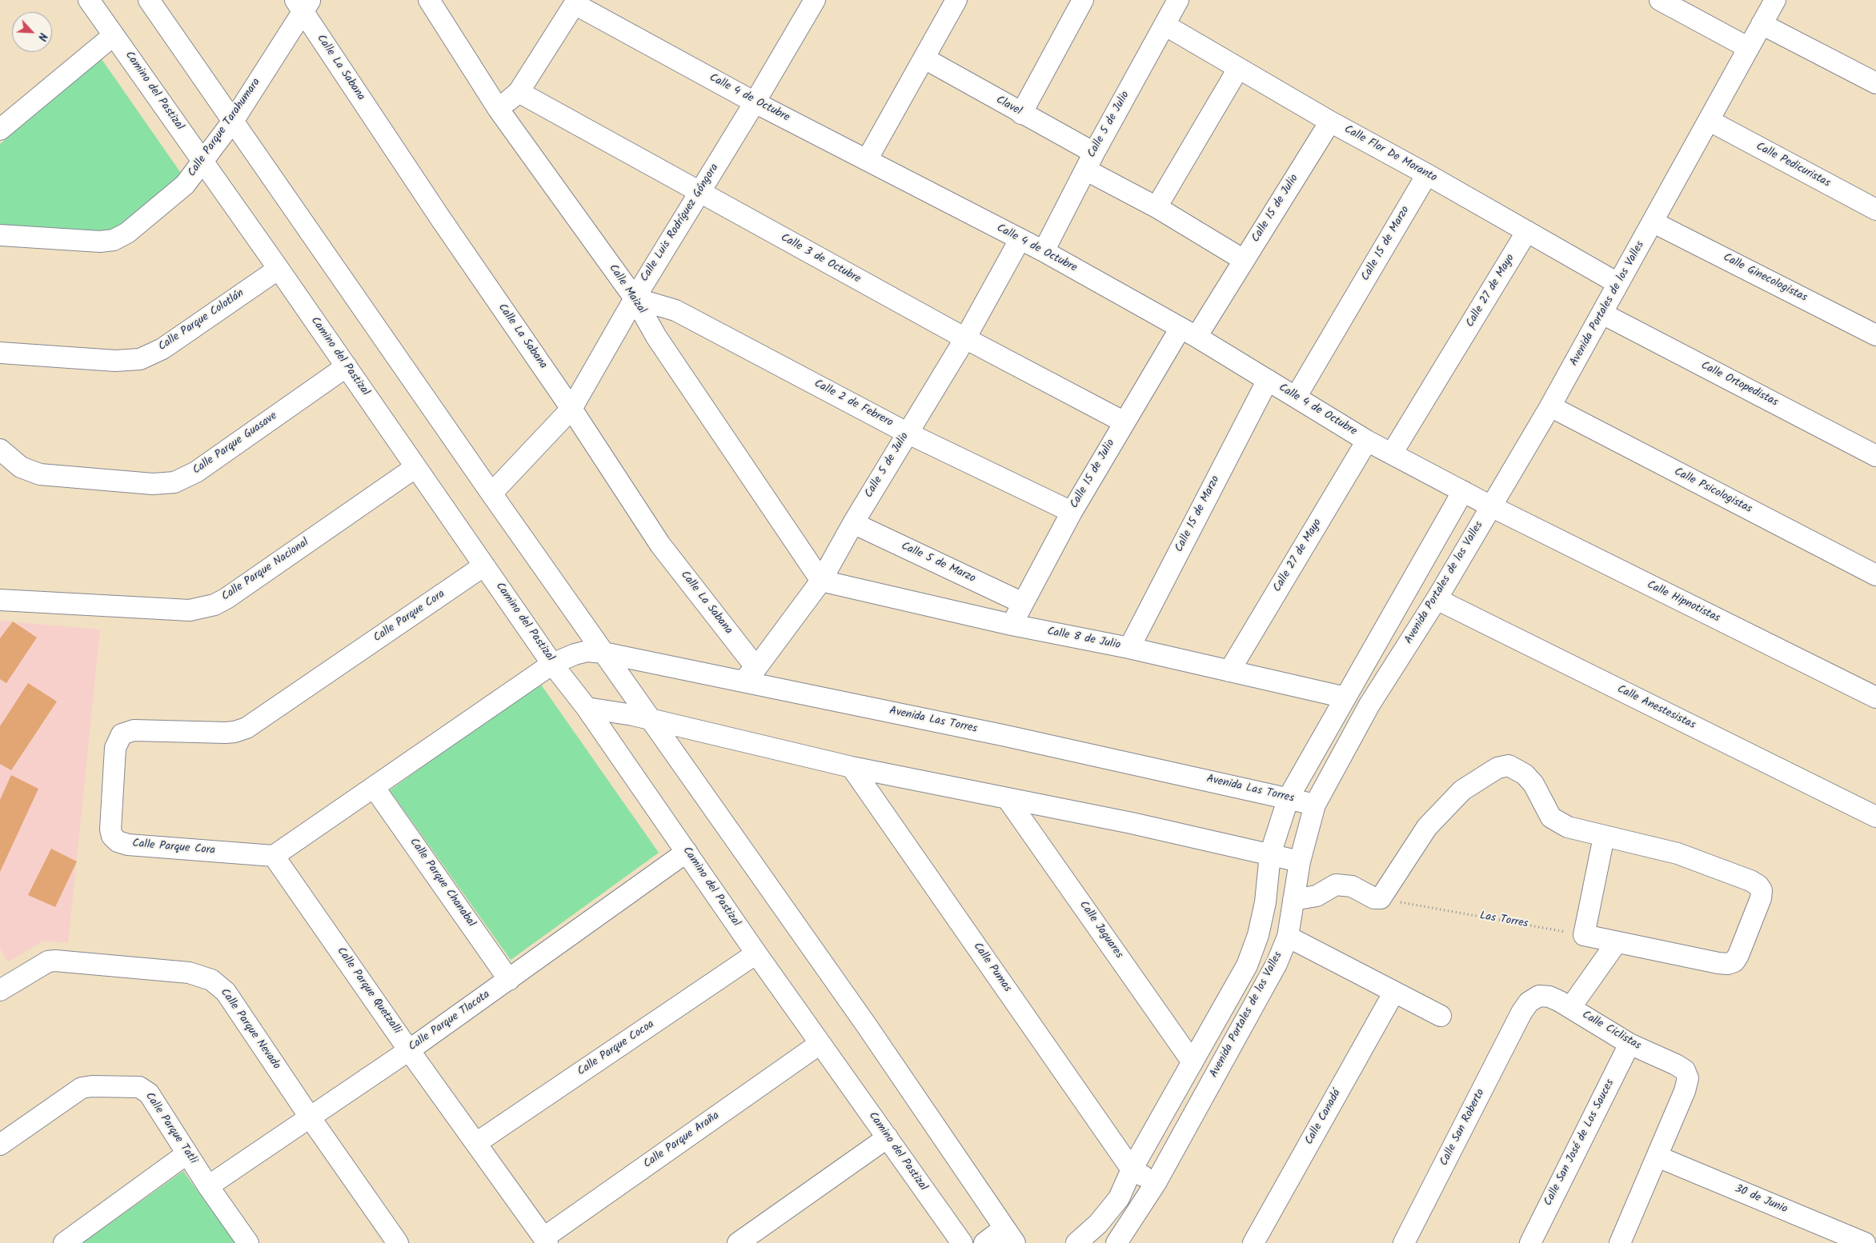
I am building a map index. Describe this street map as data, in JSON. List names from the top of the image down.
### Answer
{
  "streets": {
    "street": [
      "Calle La Sabana",
      "Camino del Pastizal",
      "Calle 4 de Octubre",
      "Clavel",
      "Calle 5 de Julio",
      "Calle Parque Tarahumara",
      "Calle Flor De Moranto",
      "Calle Pedicuristas",
      "Calle 15 de Julio",
      "Calle Luis Rodríguez Góngora",
      "Calle 15 de Marzo",
      "Calle 3 de Octubre",
      "Calle Ginecologistas",
      "Calle Maizal",
      "Calle 27 de Mayo",
      "Avenida Portales de los Valles",
      "Calle Parque Colotlán",
      "Calle Ortopedistas",
      "Calle 2 de Febrero",
      "Calle Parque Guasave",
      "Calle Psicologistas",
      "Calle 5 de Marzo",
      "Calle Parque Nacional",
      "Calle Hipnotistas",
      "Calle Parque Cora",
      "Calle 8 de Julio",
      "Calle Anestesistas",
      "Avenida Las Torres",
      "Calle Parque Chanabal",
      "Calle Jaguares",
      "Calle Pumas",
      "Calle Parque Quetzalli",
      "Calle Parque Tlacota",
      "Calle Parque Nevado",
      "Calle Ciclistas",
      "Calle Parque Cocoa",
      "Calle Canadá",
      "Calle San Roberto",
      "Calle Parque Tatli",
      "Calle Parque Araña",
      "Calle San José de Los Sauces",
      "30 de Junio"
    ],
    "path": ["Las Torres"]
  },
  "crossings": [
    ["Calle La Sabana", "Calle 5 de Julio"],
    ["Calle La Sabana", "Calle Parque Tarahumara"],
    ["Calle La Sabana", "Calle Luis Rodríguez Góngora"],
    ["Calle La Sabana", "Avenida Las Torres"],
    ["Camino del Pastizal", "Calle Parque Tarahumara"],
    ["Camino del Pastizal", "Calle Parque Colotlán"],
    ["Camino del Pastizal", "Calle Parque Guasave"],
    ["Camino del Pastizal", "Calle Parque Nacional"],
    ["Camino del Pastizal", "Calle Parque Cora"],
    ["Camino del Pastizal", "Avenida Las Torres"],
    ["Camino del Pastizal", "Calle Parque Tlacota"],
    ["Camino del Pastizal", "Calle Parque Cocoa"],
    ["Camino del Pastizal", "Calle Parque Araña"],
    ["Calle 4 de Octubre", "Calle 5 de Julio"],
    ["Calle 4 de Octubre", "Calle 15 de Julio"],
    ["Calle 4 de Octubre", "Calle Luis Rodríguez Góngora"],
    ["Calle 4 de Octubre", "Calle 15 de Marzo"],
    ["Calle 4 de Octubre", "Calle 27 de Mayo"],
    ["Calle 4 de Octubre", "Avenida Portales de los Valles"],
    ["Calle 4 de Octubre", "Calle Hipnotistas"],
    ["Clavel", "Calle 5 de Julio"],
    ["Clavel", "Calle 15 de Julio"],
    ["Calle 5 de Julio", "Calle Flor De Moranto"],
    ["Calle 5 de Julio", "Calle 3 de Octubre"],
    ["Calle 5 de Julio", "Calle Maizal"],
    ["Calle 5 de Julio", "Calle 2 de Febrero"],
    ["Calle 5 de Julio", "Calle 5 de Marzo"],
    ["Calle 5 de Julio", "Calle 8 de Julio"],
    ["Calle 5 de Julio", "Avenida Las Torres"],
    ["Calle Flor De Moranto", "Calle 15 de Julio"],
    ["Calle Flor De Moranto", "Calle 15 de Marzo"],
    ["Calle Flor De Moranto", "Calle 27 de Mayo"],
    ["Calle Flor De Moranto", "Avenida Portales de los Valles"],
    ["Calle Pedicuristas", "Avenida Portales de los Valles"],
    ["Calle 15 de Julio", "Calle 3 de Octubre"],
    ["Calle 15 de Julio", "Calle 2 de Febrero"],
    ["Calle 15 de Julio", "Calle 5 de Marzo"],
    ["Calle 15 de Julio", "Calle 8 de Julio"],
    ["Calle Luis Rodríguez Góngora", "Calle 3 de Octubre"],
    ["Calle Luis Rodríguez Góngora", "Calle Maizal"],
    ["Calle Luis Rodríguez Góngora", "Calle 2 de Febrero"],
    ["Calle 15 de Marzo", "Calle 8 de Julio"],
    ["Calle Ginecologistas", "Avenida Portales de los Valles"],
    ["Calle Maizal", "Calle 2 de Febrero"],
    ["Calle Maizal", "Calle 8 de Julio"],
    ["Calle 27 de Mayo", "Calle 8 de Julio"],
    ["Avenida Portales de los Valles", "Calle Ortopedistas"],
    ["Avenida Portales de los Valles", "Calle Psicologistas"],
    ["Avenida Portales de los Valles", "Calle Hipnotistas"],
    ["Avenida Portales de los Valles", "Calle 8 de Julio"],
    ["Avenida Portales de los Valles", "Calle Anestesistas"],
    ["Avenida Portales de los Valles", "Avenida Las Torres"],
    ["Avenida Portales de los Valles", "Calle Jaguares"],
    ["Avenida Portales de los Valles", "Calle Pumas"],
    ["Calle Parque Cora", "Calle Parque Quetzalli"],
    ["Calle Parque Chanabal", "Calle Parque Tlacota"],
    ["Calle Parque Quetzalli", "Calle Parque Tlacota"],
    ["Calle Parque Quetzalli", "Calle Parque Cocoa"],
    ["Calle Parque Quetzalli", "Calle Parque Araña"],
    ["Calle Parque Tlacota", "Calle Parque Nevado"],
    ["Calle Parque Tlacota", "Calle Parque Tatli"],
    ["Calle Ciclistas", "Calle San Roberto"],
    ["Calle Ciclistas", "Calle San José de Los Sauces"],
    ["Calle Ciclistas", "30 de Junio"]
  ],
  "north": "bottom right"
}
